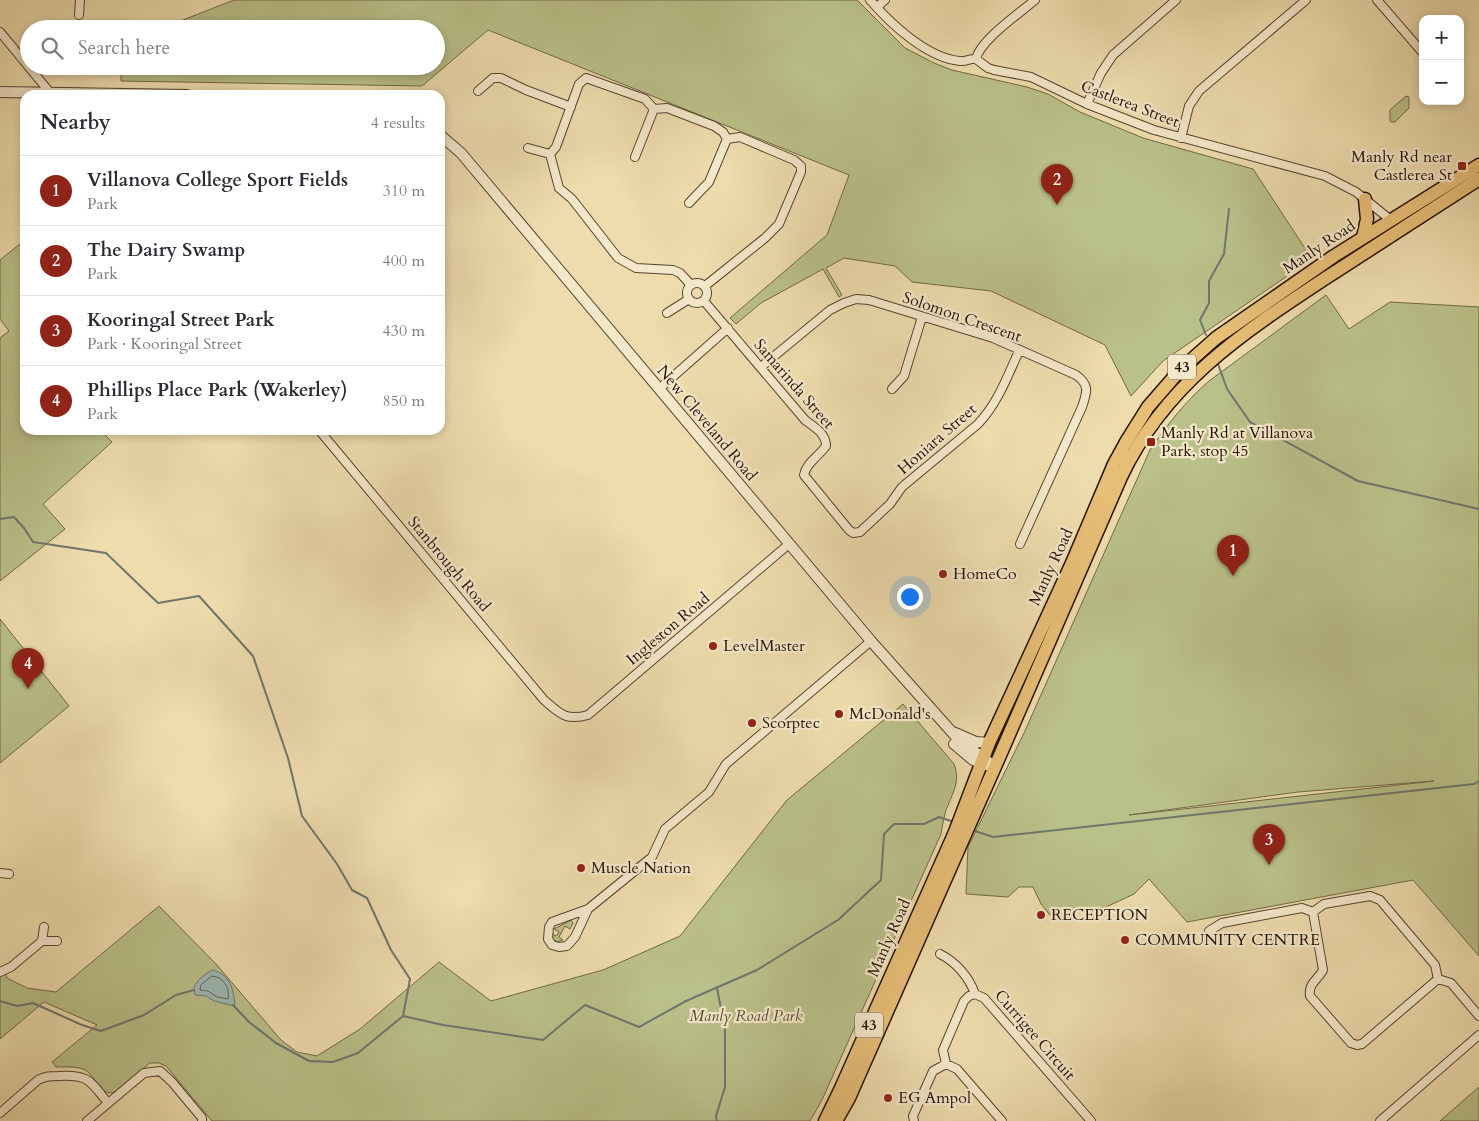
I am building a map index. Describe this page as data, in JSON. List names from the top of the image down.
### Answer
{
  "streets": {
    "main road": ["Manly Road", "43"],
    "street": [
      "Castlerea Street",
      "Solomon Crescent",
      "Samarinda Street",
      "New Cleveland Road",
      "Honiara Street",
      "Stanbrough Road",
      "Ingleston Road",
      "Currigee Circuit"
    ]
  },
  "crossings": [
    ["Castlerea Street", "Manly Road"],
    ["Manly Road", "New Cleveland Road"],
    ["Solomon Crescent", "Samarinda Street"],
    ["Solomon Crescent", "Honiara Street"],
    ["Samarinda Street", "Honiara Street"],
    ["New Cleveland Road", "Ingleston Road"],
    ["Stanbrough Road", "Ingleston Road"]
  ],
  "parks": ["Manly Road Park"],
  "places": {
    "transit": ["Manly Rd near Castlerea St", "Manly Rd at Villanova Park, stop 45"],
    "other": [
      "HomeCo",
      "LevelMaster",
      "McDonald's",
      "Scorptec",
      "Muscle Nation",
      "RECEPTION",
      "COMMUNITY CENTRE",
      "EG Ampol"
    ]
  },
  "page": {
    "map_buttons": ["+", "−"],
    "search": "Search here",
    "heading": ["Nearby", "4 results"],
    "list": [
      {
        "mark": "1",
        "name": "Villanova College Sport Fields",
        "note": "Park",
        "value": "310 m"
      },
      {
        "mark": "2",
        "name": "The Dairy Swamp",
        "note": "Park",
        "value": "400 m"
      },
      {
        "mark": "3",
        "name": "Kooringal Street Park",
        "note": "Park · Kooringal Street",
        "value": "430 m"
      },
      {
        "mark": "4",
        "name": "Phillips Place Park (Wakerley)",
        "note": "Park",
        "value": "850 m"
      }
    ],
    "pins": [
      "2",
      "1",
      "4",
      "3"
    ]
  }
}
